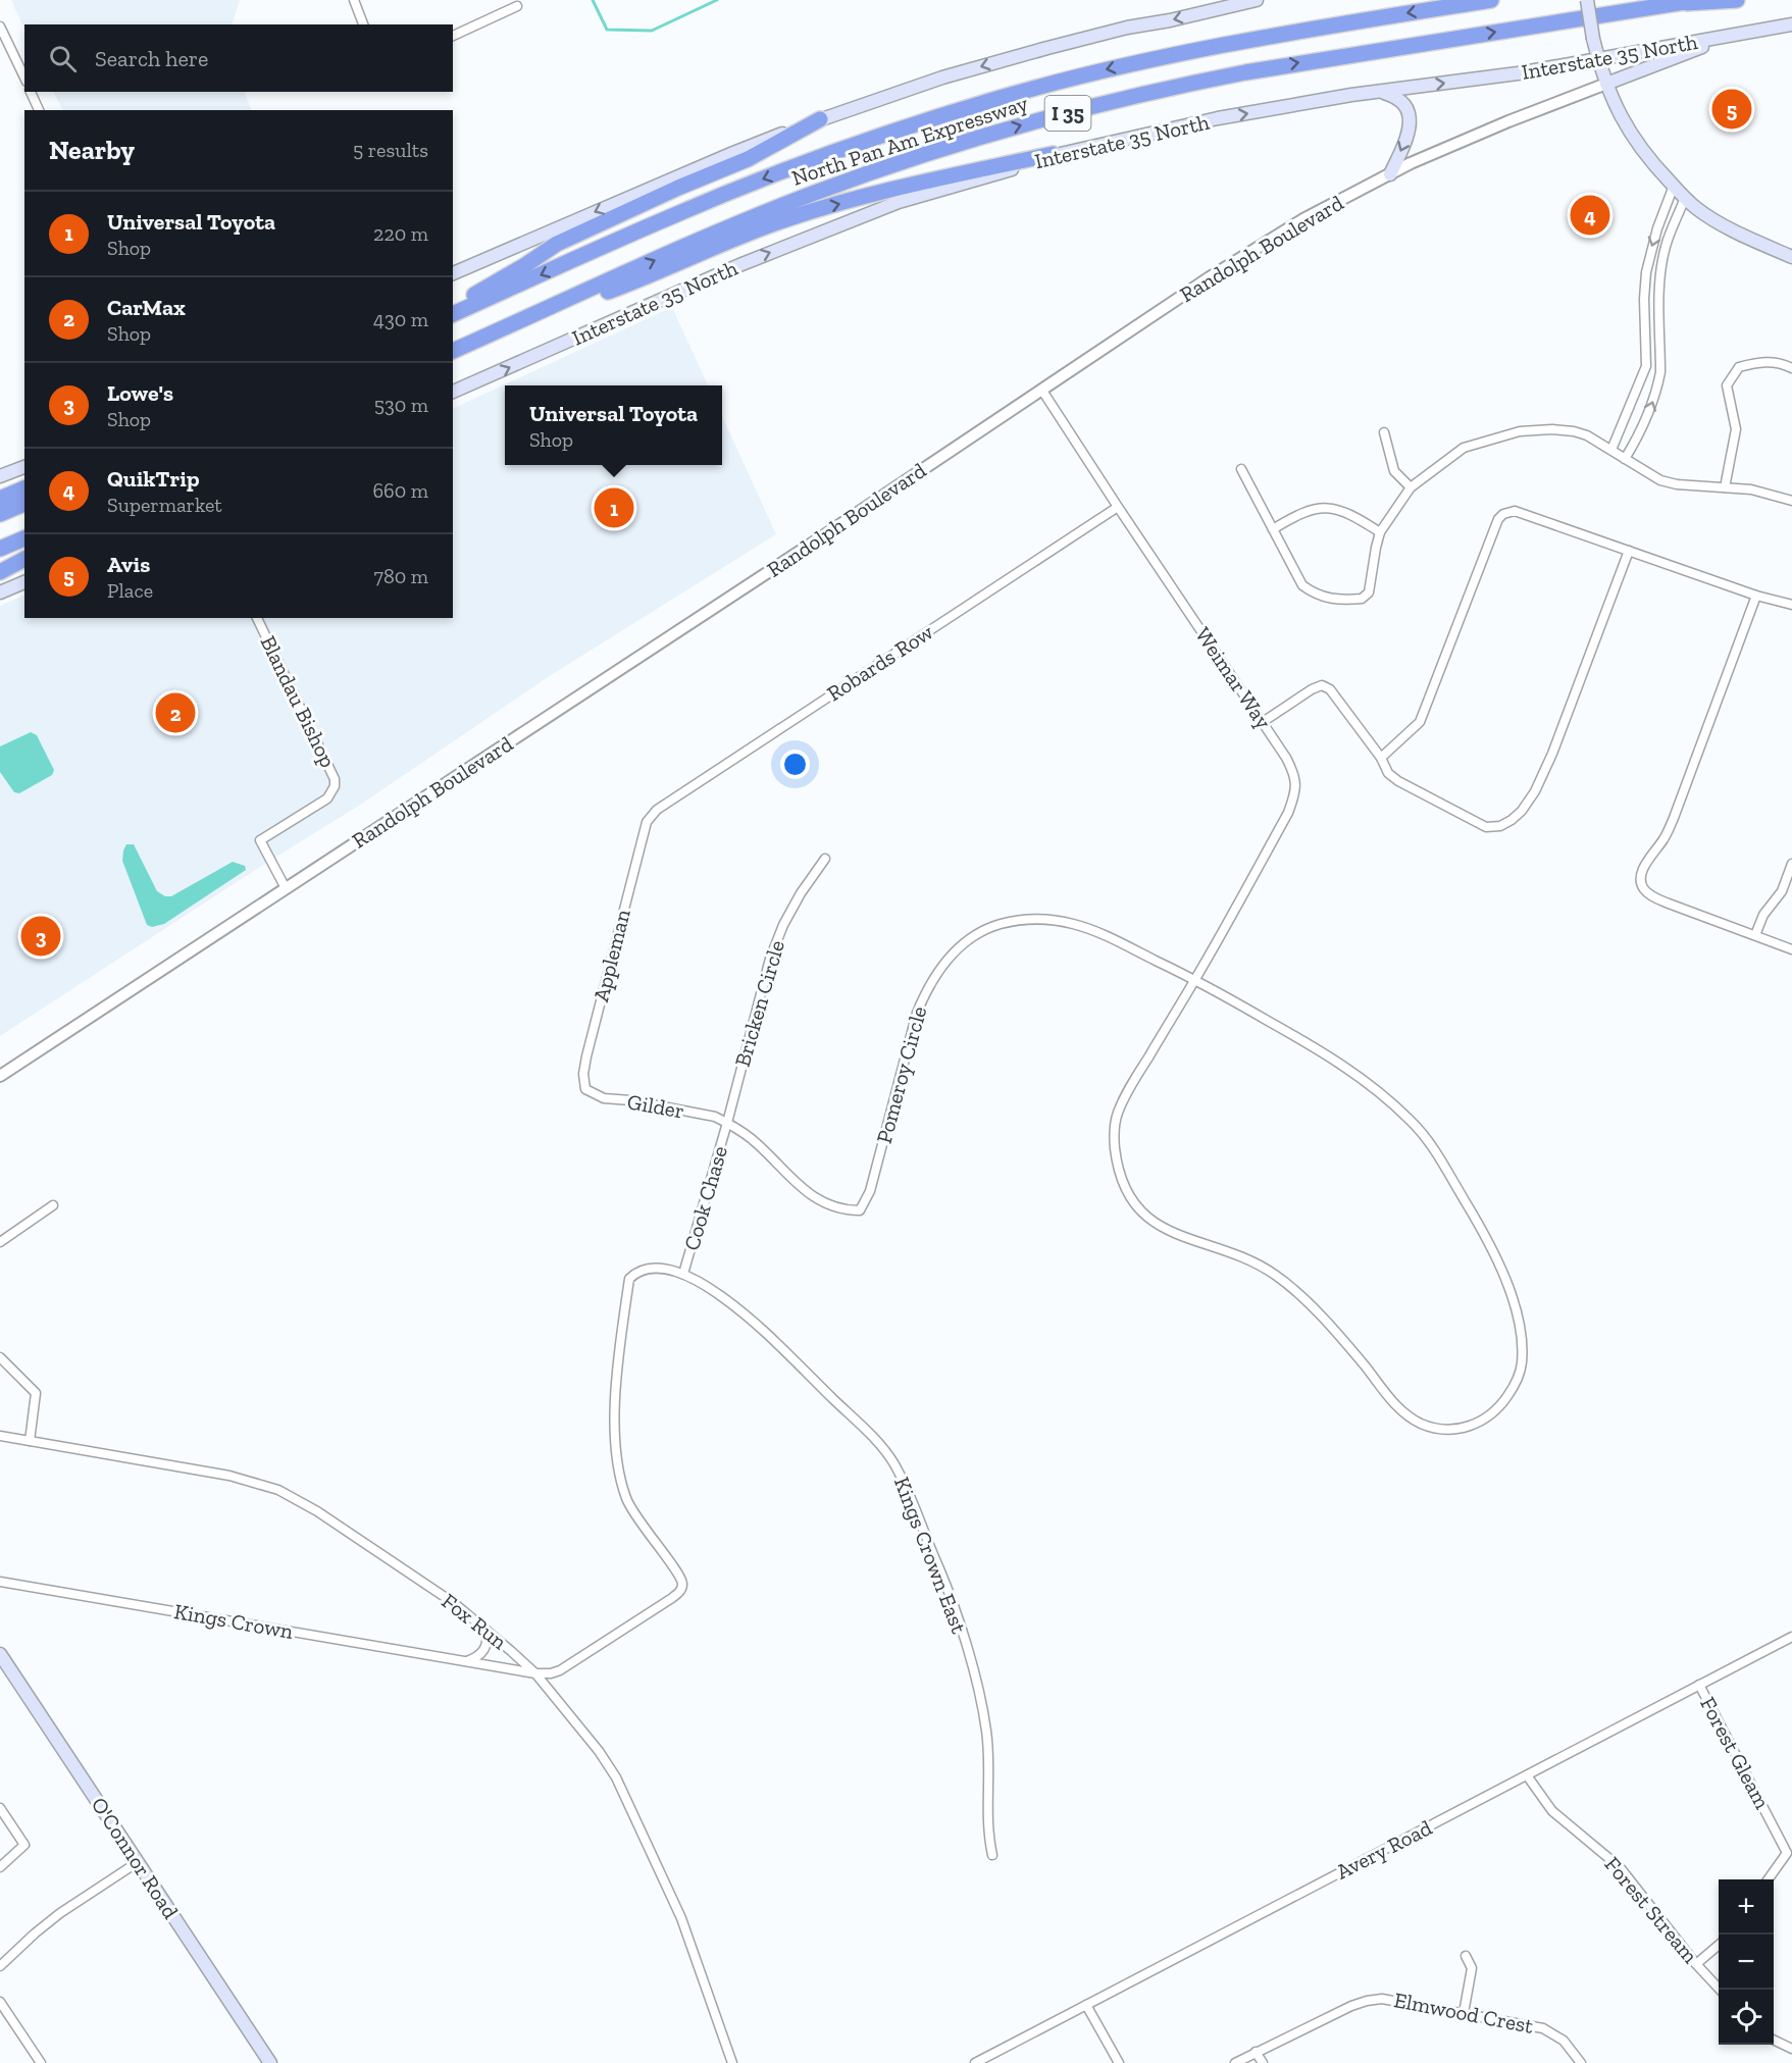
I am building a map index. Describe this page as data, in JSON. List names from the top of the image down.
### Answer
{
  "streets": {
    "highway": ["I 35", "North Pan Am Expressway"],
    "main road": ["Interstate 35 North", "Randolph Boulevard", "O'Connor Road"],
    "street": [
      "Robards Row",
      "Weimar Way",
      "Blandau Bishop",
      "Appleman",
      "Bricken Circle",
      "Pomeroy Circle",
      "Gilder",
      "Cook Chase",
      "Kings Crown East",
      "Kings Crown",
      "Fox Run",
      "Forest Gleam",
      "Avery Road",
      "Forest Stream",
      "Elmwood Crest"
    ]
  },
  "crossings": [
    ["Interstate 35 North", "Randolph Boulevard"],
    ["Randolph Boulevard", "Weimar Way"],
    ["Randolph Boulevard", "Blandau Bishop"],
    ["Robards Row", "Weimar Way"],
    ["Robards Row", "Appleman"],
    ["Weimar Way", "Pomeroy Circle"],
    ["Appleman", "Gilder"],
    ["Bricken Circle", "Gilder"],
    ["Bricken Circle", "Cook Chase"],
    ["Pomeroy Circle", "Gilder"],
    ["Gilder", "Cook Chase"],
    ["Cook Chase", "Kings Crown East"],
    ["Cook Chase", "Kings Crown"],
    ["Kings Crown East", "Kings Crown"],
    ["Kings Crown", "Fox Run"],
    ["Forest Gleam", "Avery Road"],
    ["Avery Road", "Forest Stream"]
  ],
  "page": {
    "search": "Search here",
    "pins": [
      "5",
      "4",
      "1",
      "2",
      "3"
    ],
    "heading": ["Nearby", "5 results"],
    "list": [
      {
        "mark": "1",
        "name": "Universal Toyota",
        "note": "Shop",
        "value": "220 m"
      },
      {
        "mark": "2",
        "name": "CarMax",
        "note": "Shop",
        "value": "430 m"
      },
      {
        "mark": "3",
        "name": "Lowe's",
        "note": "Shop",
        "value": "530 m"
      },
      {
        "mark": "4",
        "name": "QuikTrip",
        "note": "Supermarket",
        "value": "660 m"
      },
      {
        "mark": "5",
        "name": "Avis",
        "note": "Place",
        "value": "780 m"
      }
    ],
    "popup": ["Universal Toyota", "Shop"],
    "map_buttons": ["+", "−"]
  }
}
